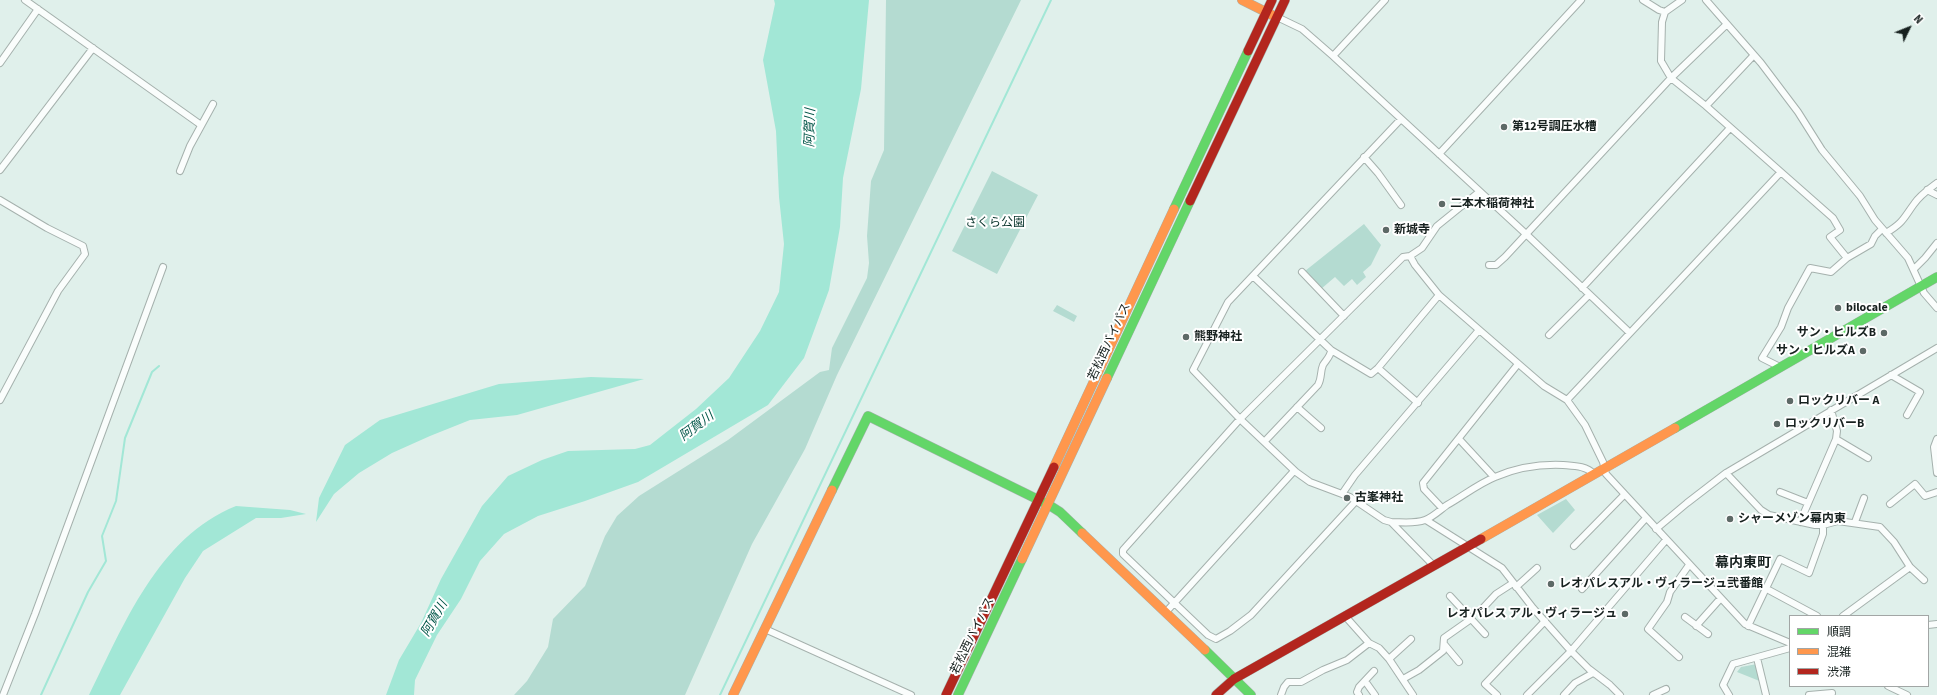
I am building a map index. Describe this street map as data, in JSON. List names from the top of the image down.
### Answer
{
  "streets": {
    "main road": ["若松西バイパス"]
  },
  "districts": ["幕内東町"],
  "water": ["阿賀川"],
  "parks": ["さくら公園"],
  "places": [
    "第12号調圧水槽",
    "二本木稲荷神社",
    "新城寺",
    "bilocale",
    "サン・ヒルズB",
    "熊野神社",
    "サン・ヒルズA",
    "ロックリバー A",
    "ロックリバーB",
    "古峯神社",
    "シャーメゾン幕内東",
    "レオパレスアル・ヴィラージュ弐番館",
    "レオパレス アル・ヴィラージュ"
  ],
  "legend": ["順調", "混雑", "渋滞"],
  "north": "top right"
}
